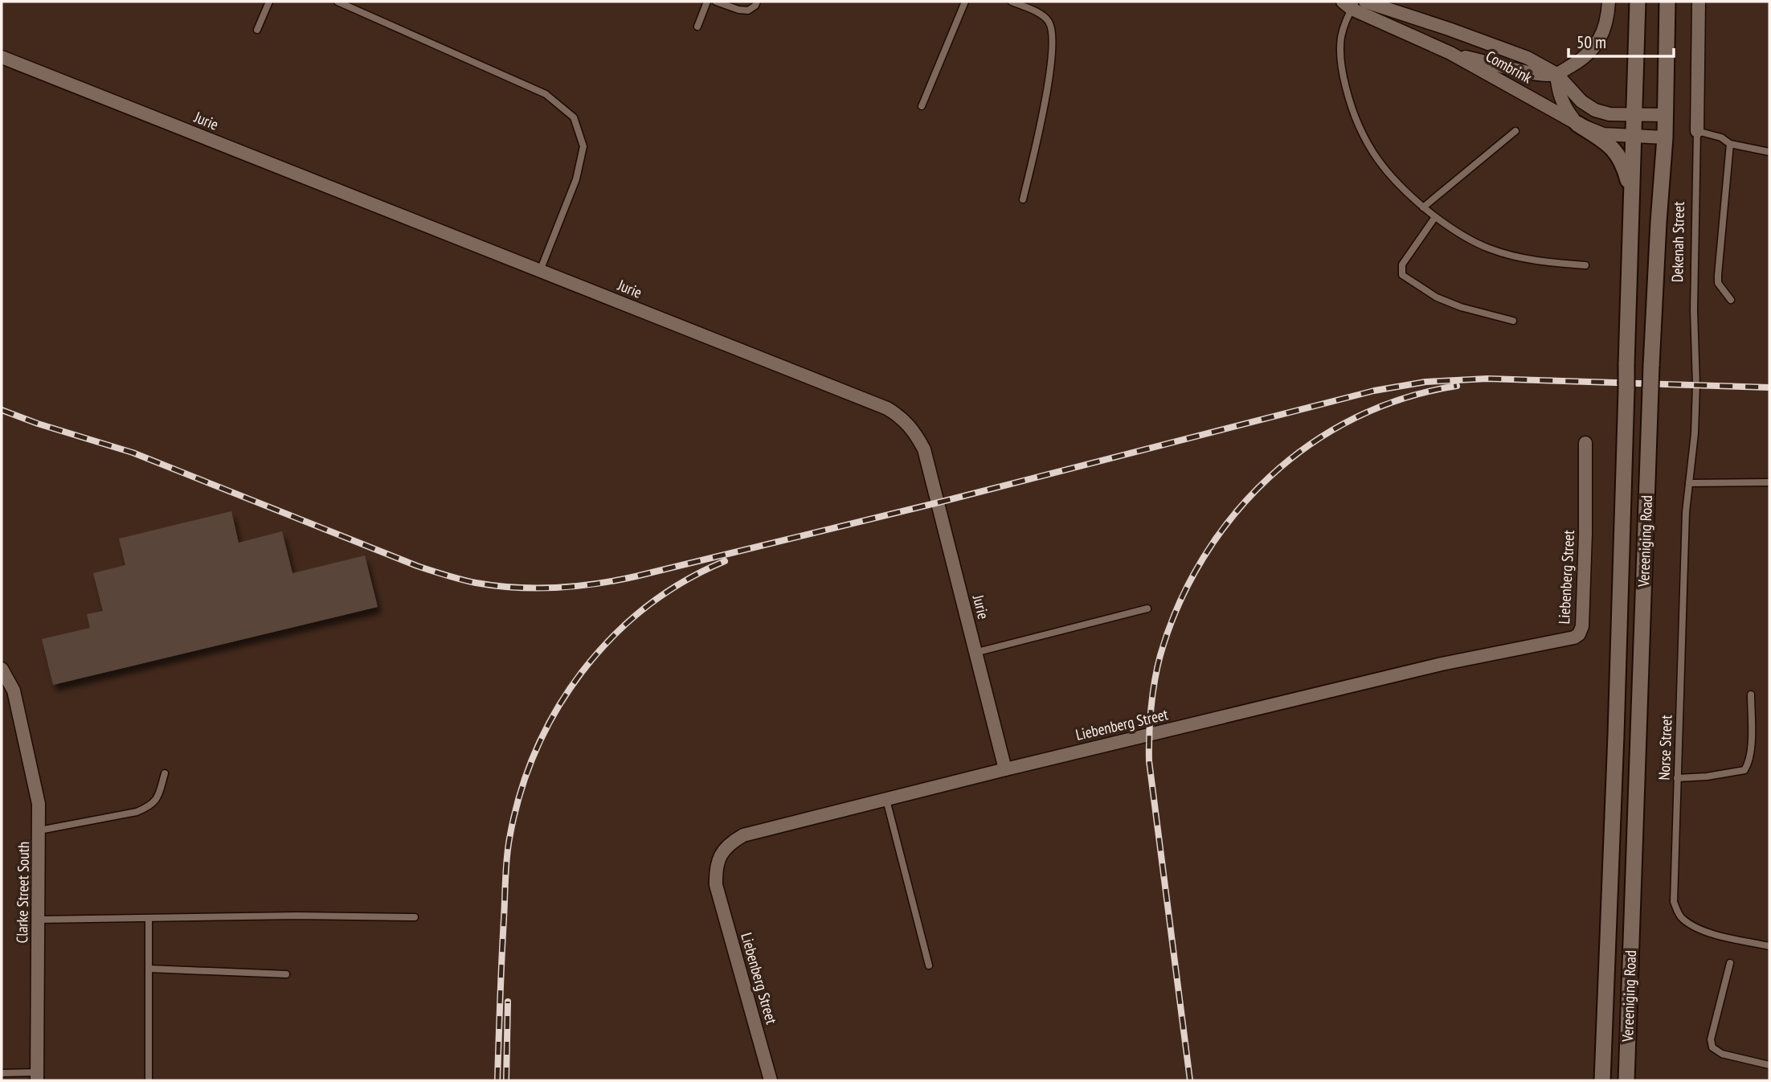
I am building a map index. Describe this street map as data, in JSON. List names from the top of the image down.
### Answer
{
  "streets": {
    "main road": ["Vereeniging Road"],
    "street": [
      "Combrink",
      "Jurie",
      "Dekenah Street",
      "Liebenberg Street",
      "Clarke Street South"
    ],
    "lane": ["Norse Street"]
  },
  "crossings": [
    ["Combrink", "Vereeniging Road"],
    ["Jurie", "Liebenberg Street"],
    ["Dekenah Street", "Norse Street"]
  ],
  "scale_bar": "50 m"
}
